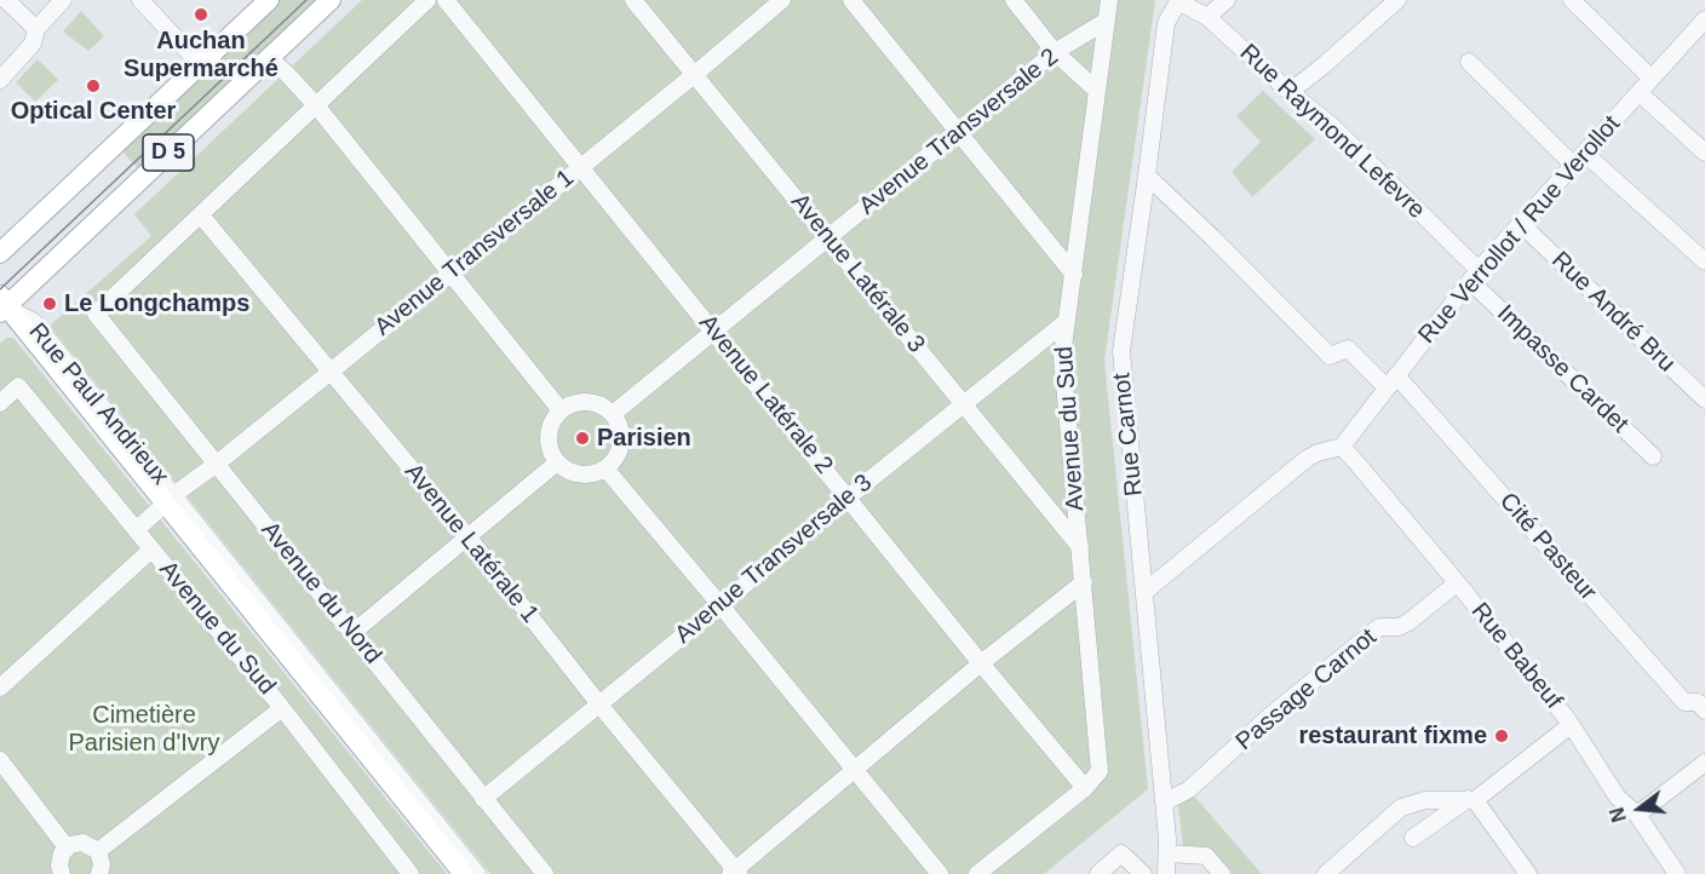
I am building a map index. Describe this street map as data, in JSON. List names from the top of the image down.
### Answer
{
  "streets": {
    "main road": ["D 5", "Rue Paul Andrieux"],
    "street": [
      "Avenue Transversale 2",
      "Rue Raymond Lefevre",
      "Rue Verrollot / Rue Verollot",
      "Avenue Transversale 1",
      "Avenue Latérale 3",
      "Rue André Bru",
      "Impasse Cardet",
      "Avenue Latérale 2",
      "Avenue du Sud",
      "Rue Carnot",
      "Avenue Latérale 1",
      "Cité Pasteur",
      "Avenue Transversale 3",
      "Avenue du Nord",
      "Rue Babeuf",
      "Passage Carnot"
    ]
  },
  "crossings": [
    ["Avenue Transversale 2", "Avenue Latérale 3"],
    ["Avenue Transversale 2", "Avenue Latérale 2"],
    ["Avenue Transversale 2", "Avenue du Sud"],
    ["Rue Raymond Lefevre", "Rue Verrollot / Rue Verollot"],
    ["Rue Raymond Lefevre", "Impasse Cardet"],
    ["Rue Raymond Lefevre", "Rue Carnot"],
    ["D 5", "Rue Paul Andrieux"],
    ["Rue Verrollot / Rue Verollot", "Rue André Bru"],
    ["Rue Verrollot / Rue Verollot", "Impasse Cardet"],
    ["Rue Verrollot / Rue Verollot", "Cité Pasteur"],
    ["Rue Verrollot / Rue Verollot", "Rue Babeuf"],
    ["Avenue Transversale 1", "Avenue Latérale 3"],
    ["Avenue Transversale 1", "Avenue Latérale 2"],
    ["Avenue Transversale 1", "Rue Paul Andrieux"],
    ["Avenue Transversale 1", "Avenue du Sud"],
    ["Avenue Transversale 1", "Avenue Latérale 1"],
    ["Avenue Transversale 1", "Avenue du Nord"],
    ["Avenue Latérale 3", "Avenue du Sud"],
    ["Avenue Latérale 3", "Avenue Transversale 3"],
    ["Avenue Latérale 2", "Avenue du Sud"],
    ["Avenue Latérale 2", "Avenue Transversale 3"],
    ["Avenue du Sud", "Avenue Transversale 3"],
    ["Rue Carnot", "Cité Pasteur"],
    ["Rue Carnot", "Passage Carnot"],
    ["Avenue Latérale 1", "Avenue Transversale 3"],
    ["Avenue Latérale 1", "Avenue du Nord"],
    ["Avenue Transversale 3", "Avenue du Nord"]
  ],
  "parks": ["Cimetière Parisien d'Ivry"],
  "places": [
    "Auchan Supermarché",
    "Optical Center",
    "Le Longchamps",
    "Parisien",
    "restaurant fixme"
  ],
  "north": "left"
}
